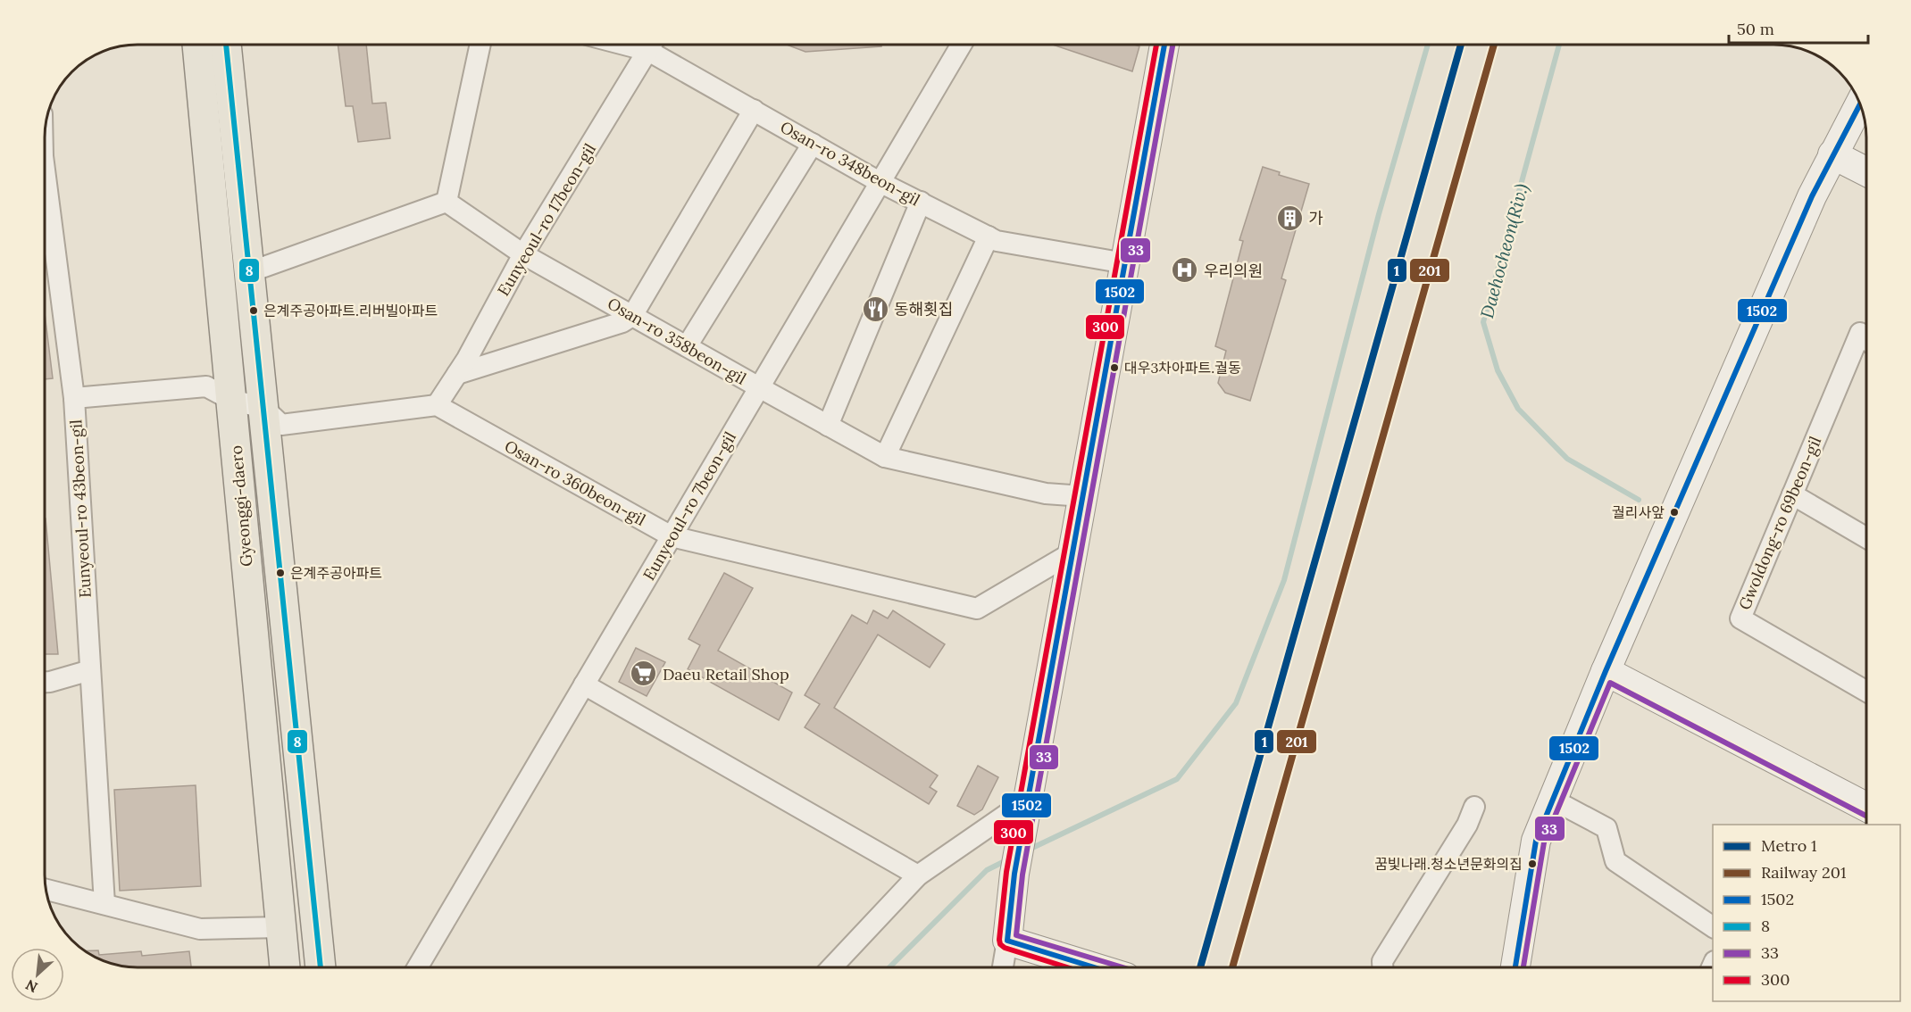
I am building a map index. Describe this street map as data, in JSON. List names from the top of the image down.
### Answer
{
  "streets": {
    "main road": ["Gyeonggi-daero"],
    "street": [
      "Osan-ro 348beon-gil",
      "Eunyeoul-ro 17beon-gil",
      "Osan-ro 358beon-gil",
      "Osan-ro 360beon-gil",
      "Eunyeoul-ro 7beon-gil",
      "Eunyeoul-ro 43beon-gil",
      "Gwoldong-ro 69beon-gil"
    ]
  },
  "crossings": [
    ["Osan-ro 348beon-gil", "Eunyeoul-ro 7beon-gil"],
    ["Eunyeoul-ro 17beon-gil", "Osan-ro 358beon-gil"],
    ["Eunyeoul-ro 17beon-gil", "Osan-ro 360beon-gil"],
    ["Osan-ro 358beon-gil", "Eunyeoul-ro 7beon-gil"],
    ["Osan-ro 360beon-gil", "Eunyeoul-ro 7beon-gil"]
  ],
  "water": ["Daehocheon(Riv.)"],
  "places": {
    "building": ["가"],
    "hospital": ["우리의원"],
    "restaurant": ["동해횟집"],
    "other": [
      "은계주공아파트.리버빌아파트",
      "대우3차아파트.궐동",
      "궐리사앞",
      "은계주공아파트",
      "꿈빛나래.청소년문화의집"
    ],
    "supermarket": ["Daeu Retail Shop"]
  },
  "lines": [
    "metro line 1",
    "rail line 201",
    "transit line 1502",
    "transit line 8",
    "transit line 33",
    "transit line 300"
  ],
  "legend": [
    "Metro 1",
    "Railway 201",
    "1502",
    "8",
    "33",
    "300"
  ],
  "scale_bar": "50 m",
  "north": "bottom left"
}
